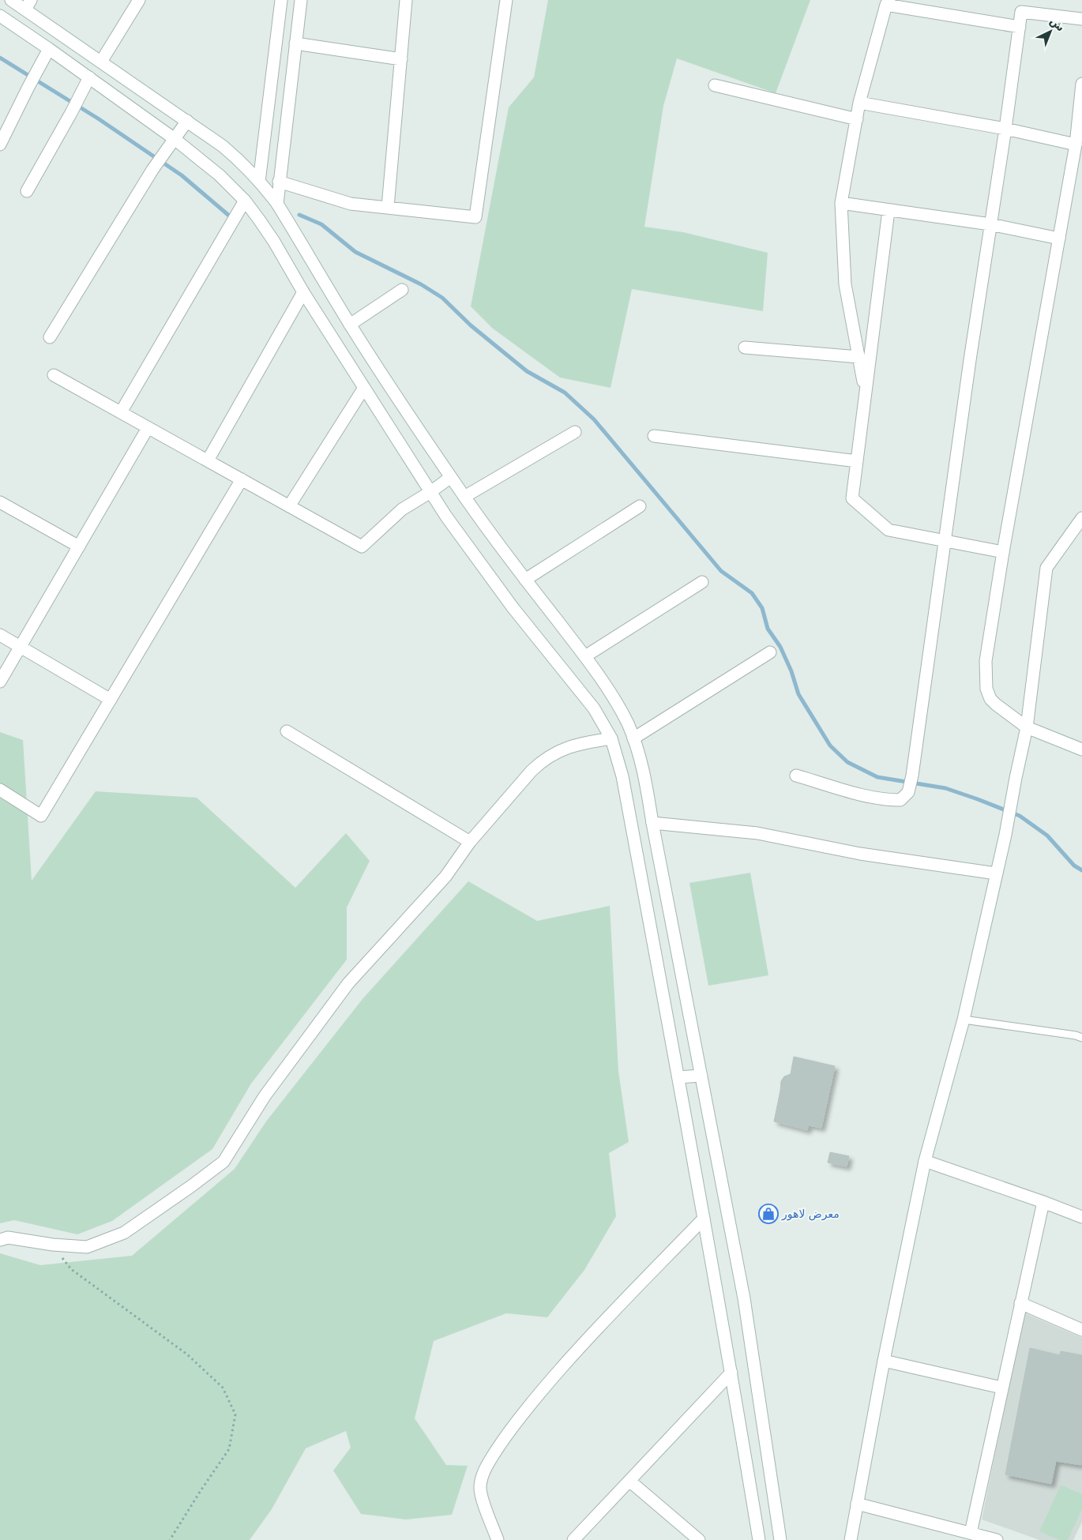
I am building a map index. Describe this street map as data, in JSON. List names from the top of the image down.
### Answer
{
  "places": {
    "shop": ["معرض لاهور"]
  },
  "north": "top right"
}
